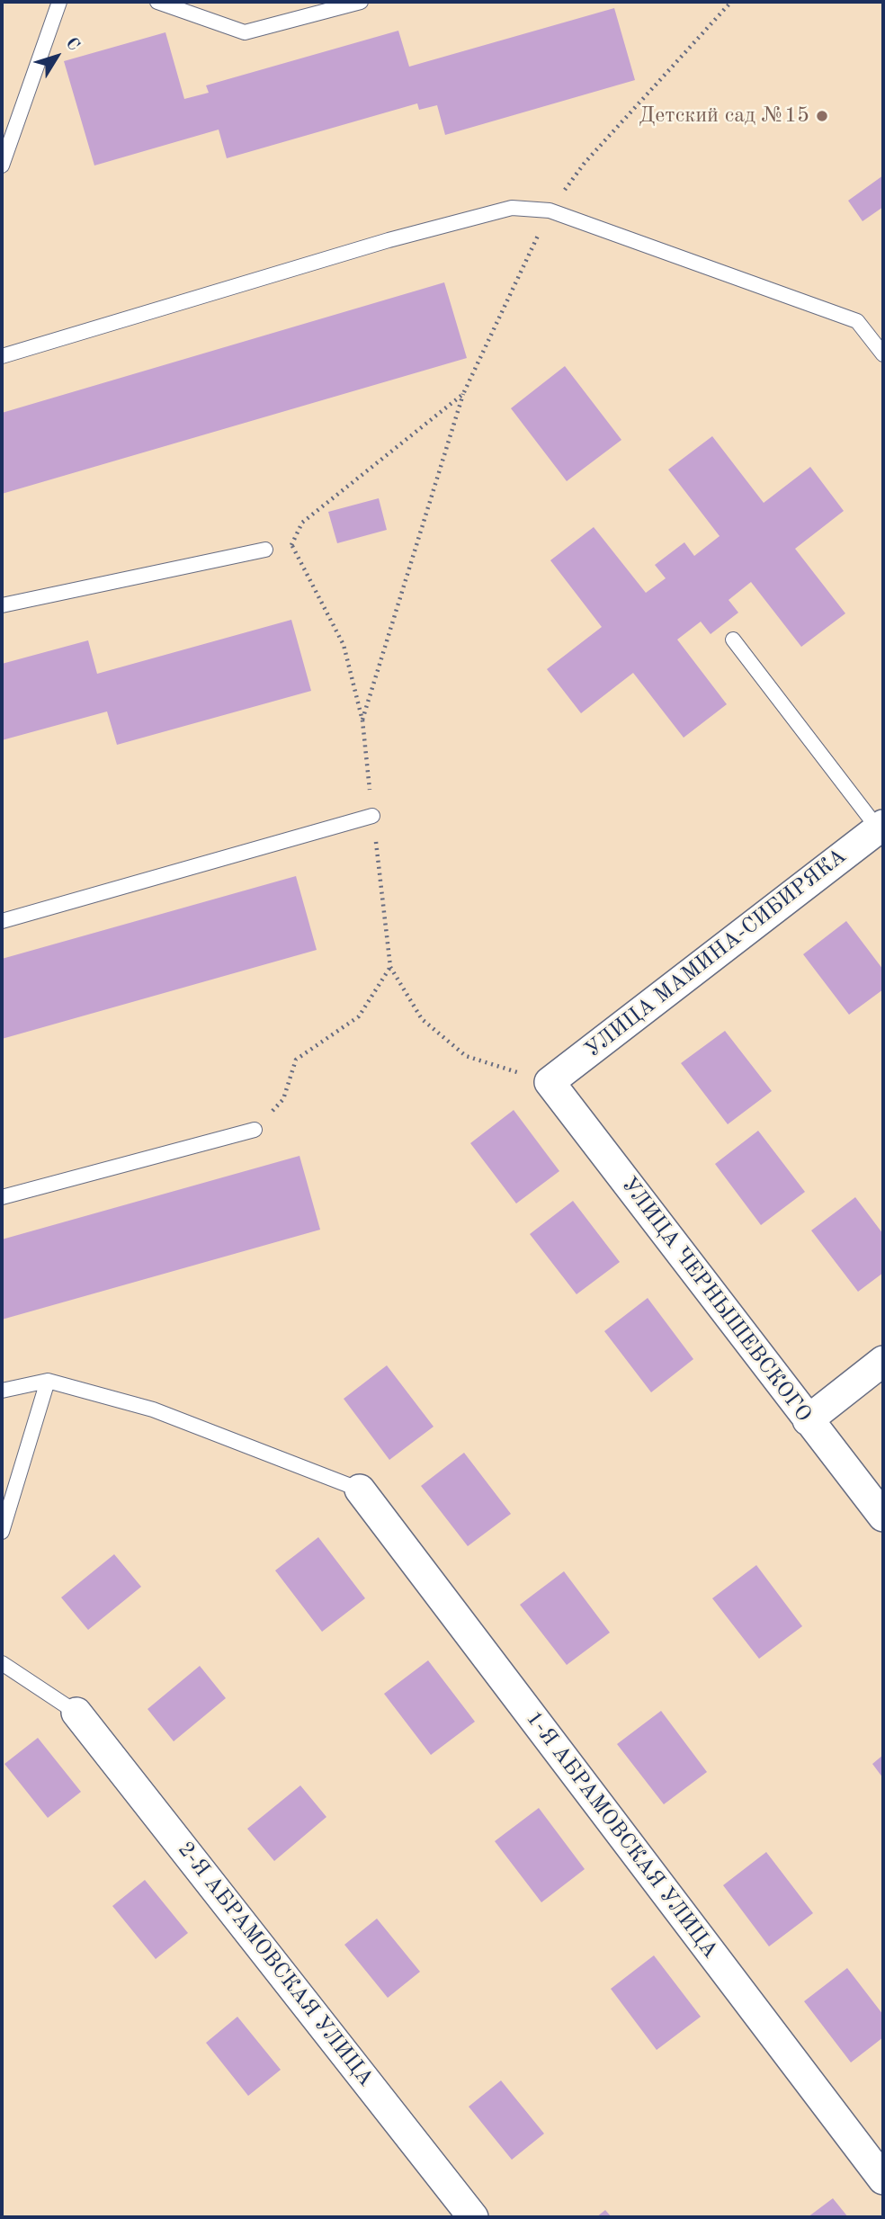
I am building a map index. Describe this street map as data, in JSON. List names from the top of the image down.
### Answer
{
  "streets": {
    "street": [
      "УЛИЦА МАМИНА-СИБИРЯКА",
      "УЛИЦА ЧЕРНЫШЕВСКОГО",
      "1-Я АБРАМОВСКАЯ УЛИЦА",
      "2-Я АБРАМОВСКАЯ УЛИЦА"
    ]
  },
  "crossings": [
    ["УЛИЦА МАМИНА-СИБИРЯКА", "УЛИЦА ЧЕРНЫШЕВСКОГО"]
  ],
  "places": ["Детский сад №15"],
  "north": "top right"
}
